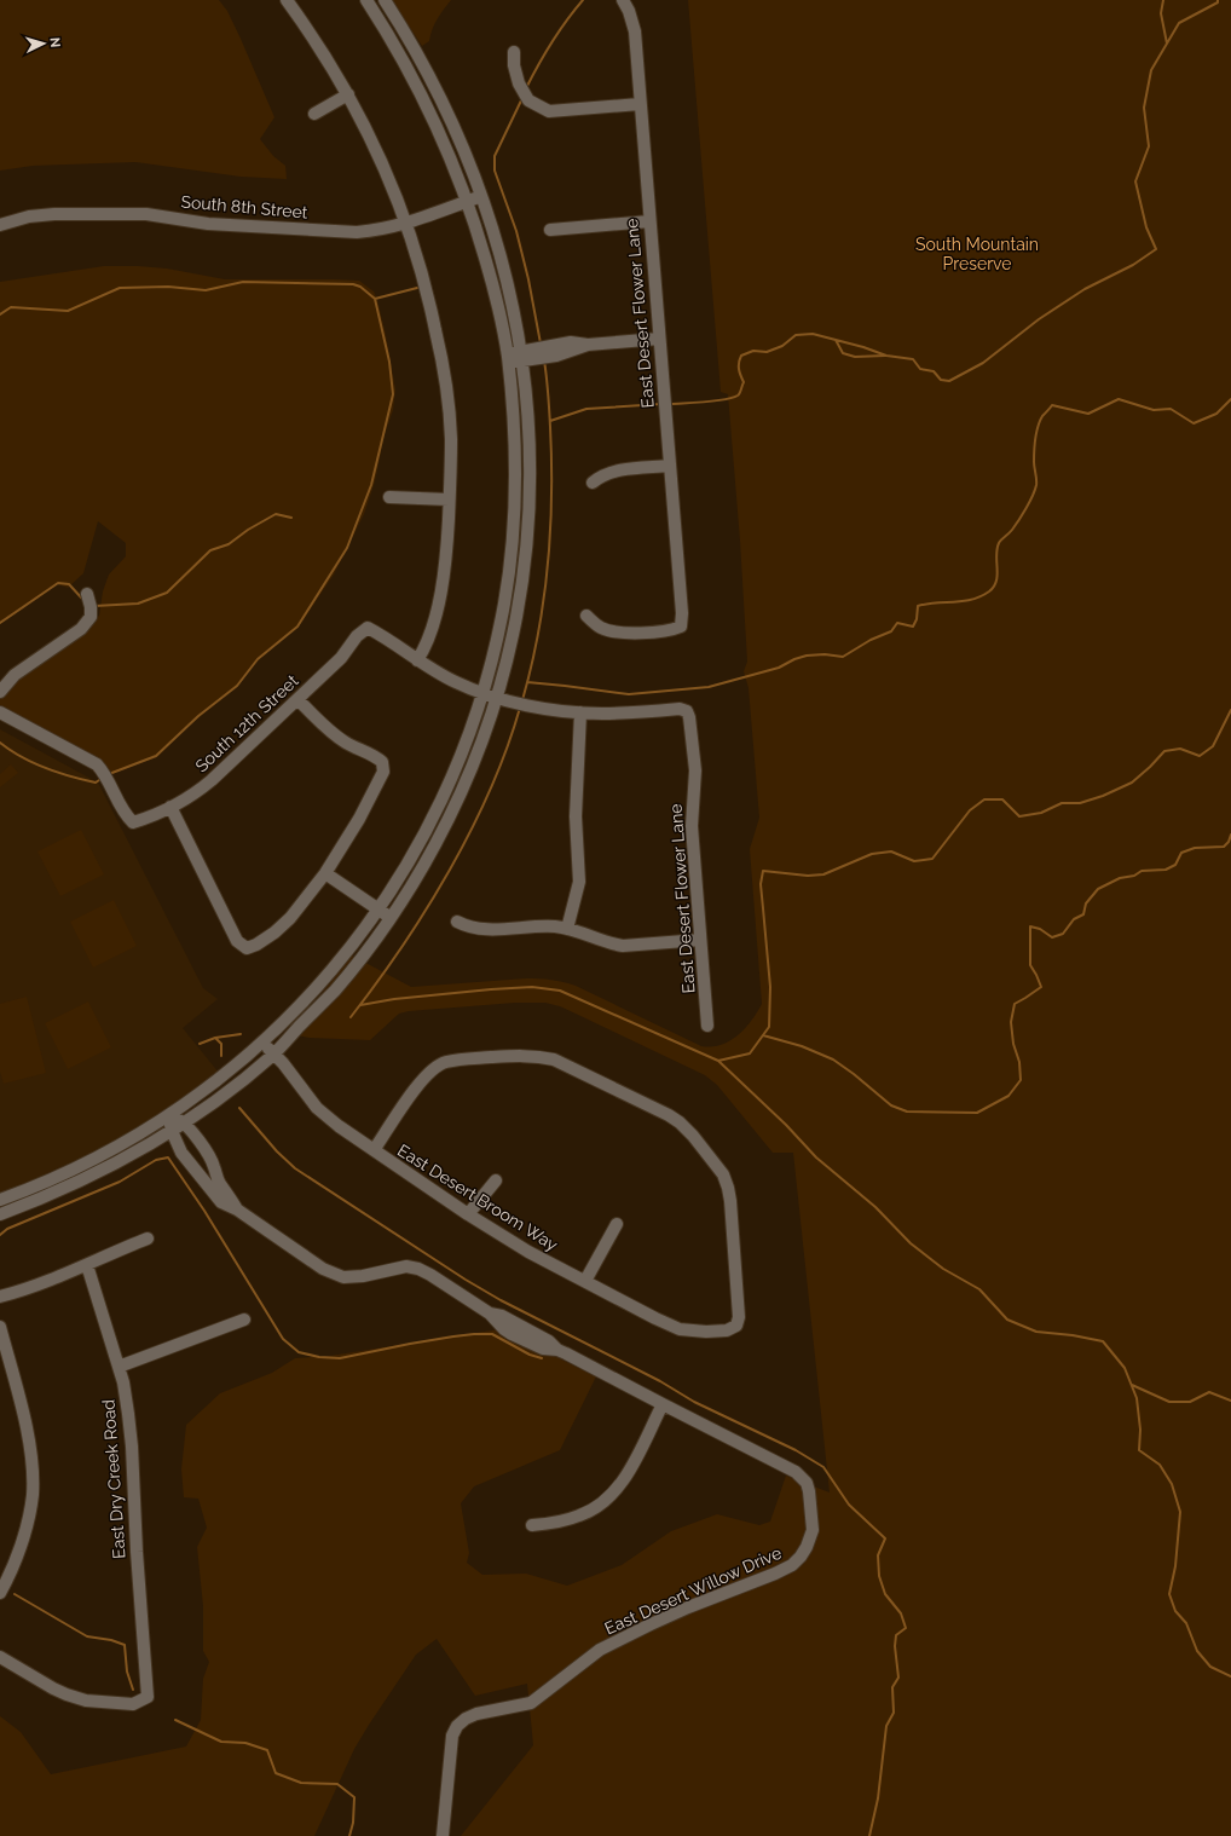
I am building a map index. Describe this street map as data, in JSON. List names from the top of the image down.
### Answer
{
  "streets": {
    "street": [
      "South 8th Street",
      "East Desert Flower Lane",
      "South 12th Street",
      "East Desert Broom Way",
      "East Dry Creek Road",
      "East Desert Willow Drive"
    ]
  },
  "parks": ["South Mountain Preserve"],
  "north": "right"
}
